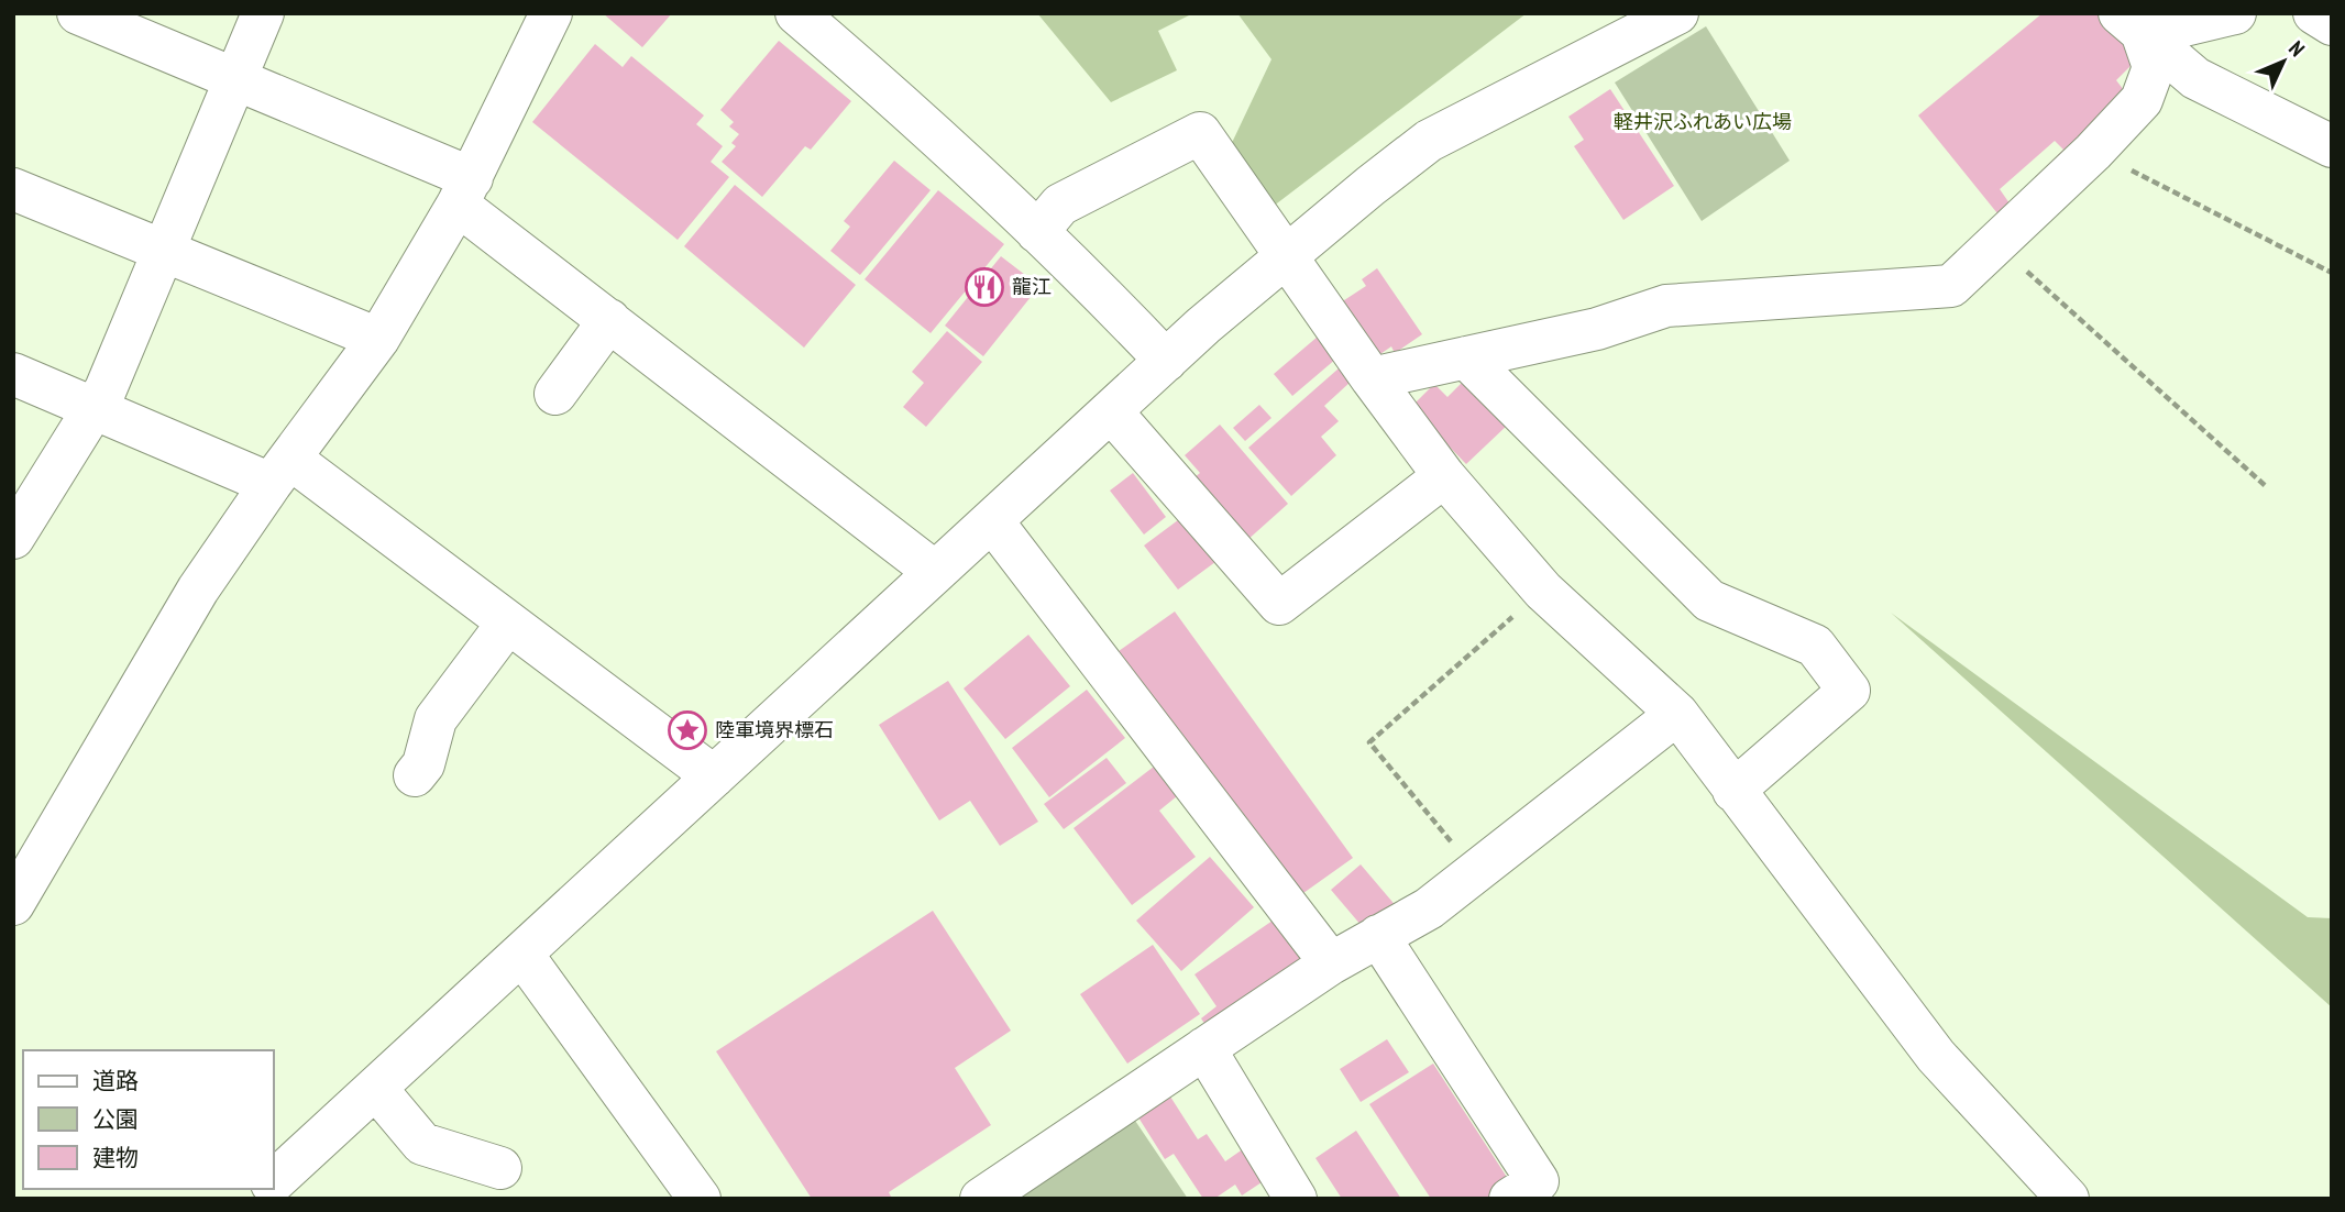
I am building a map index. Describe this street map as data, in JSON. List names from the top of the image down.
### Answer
{
  "parks": ["軽井沢ふれあい広場"],
  "places": {
    "restaurant": ["龍江"],
    "place": ["陸軍境界標石"]
  },
  "legend": ["道路", "公園", "建物"],
  "north": "top right"
}
